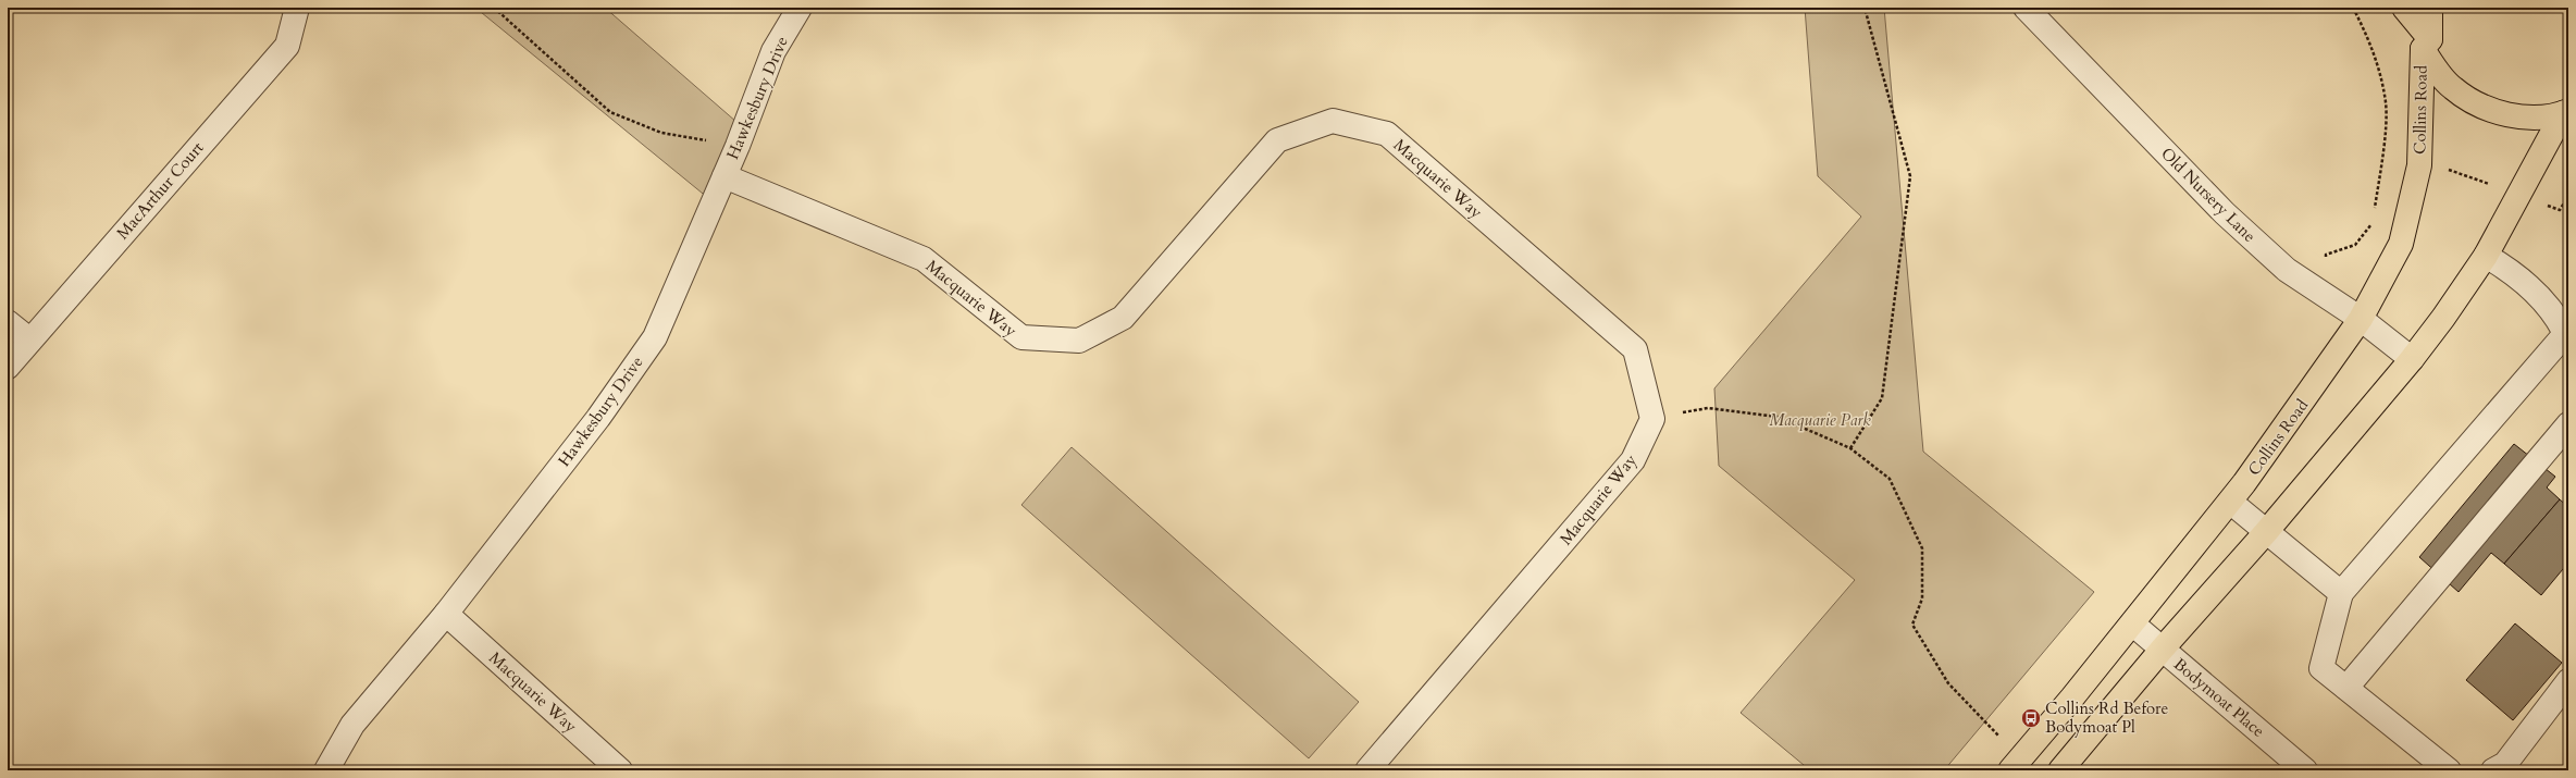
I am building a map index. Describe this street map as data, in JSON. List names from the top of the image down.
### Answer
{
  "streets": {
    "main road": ["Collins Road"],
    "street": [
      "Hawkesbury Drive",
      "Macquarie Way",
      "MacArthur Court",
      "Old Nursery Lane",
      "Bodymoat Place"
    ]
  },
  "crossings": [
    ["Hawkesbury Drive", "Macquarie Way"],
    ["Collins Road", "Old Nursery Lane"],
    ["Collins Road", "Bodymoat Place"]
  ],
  "parks": ["Macquarie Park"],
  "places": {
    "bus stop": ["Collins Rd Before Bodymoat Pl"]
  }
}
